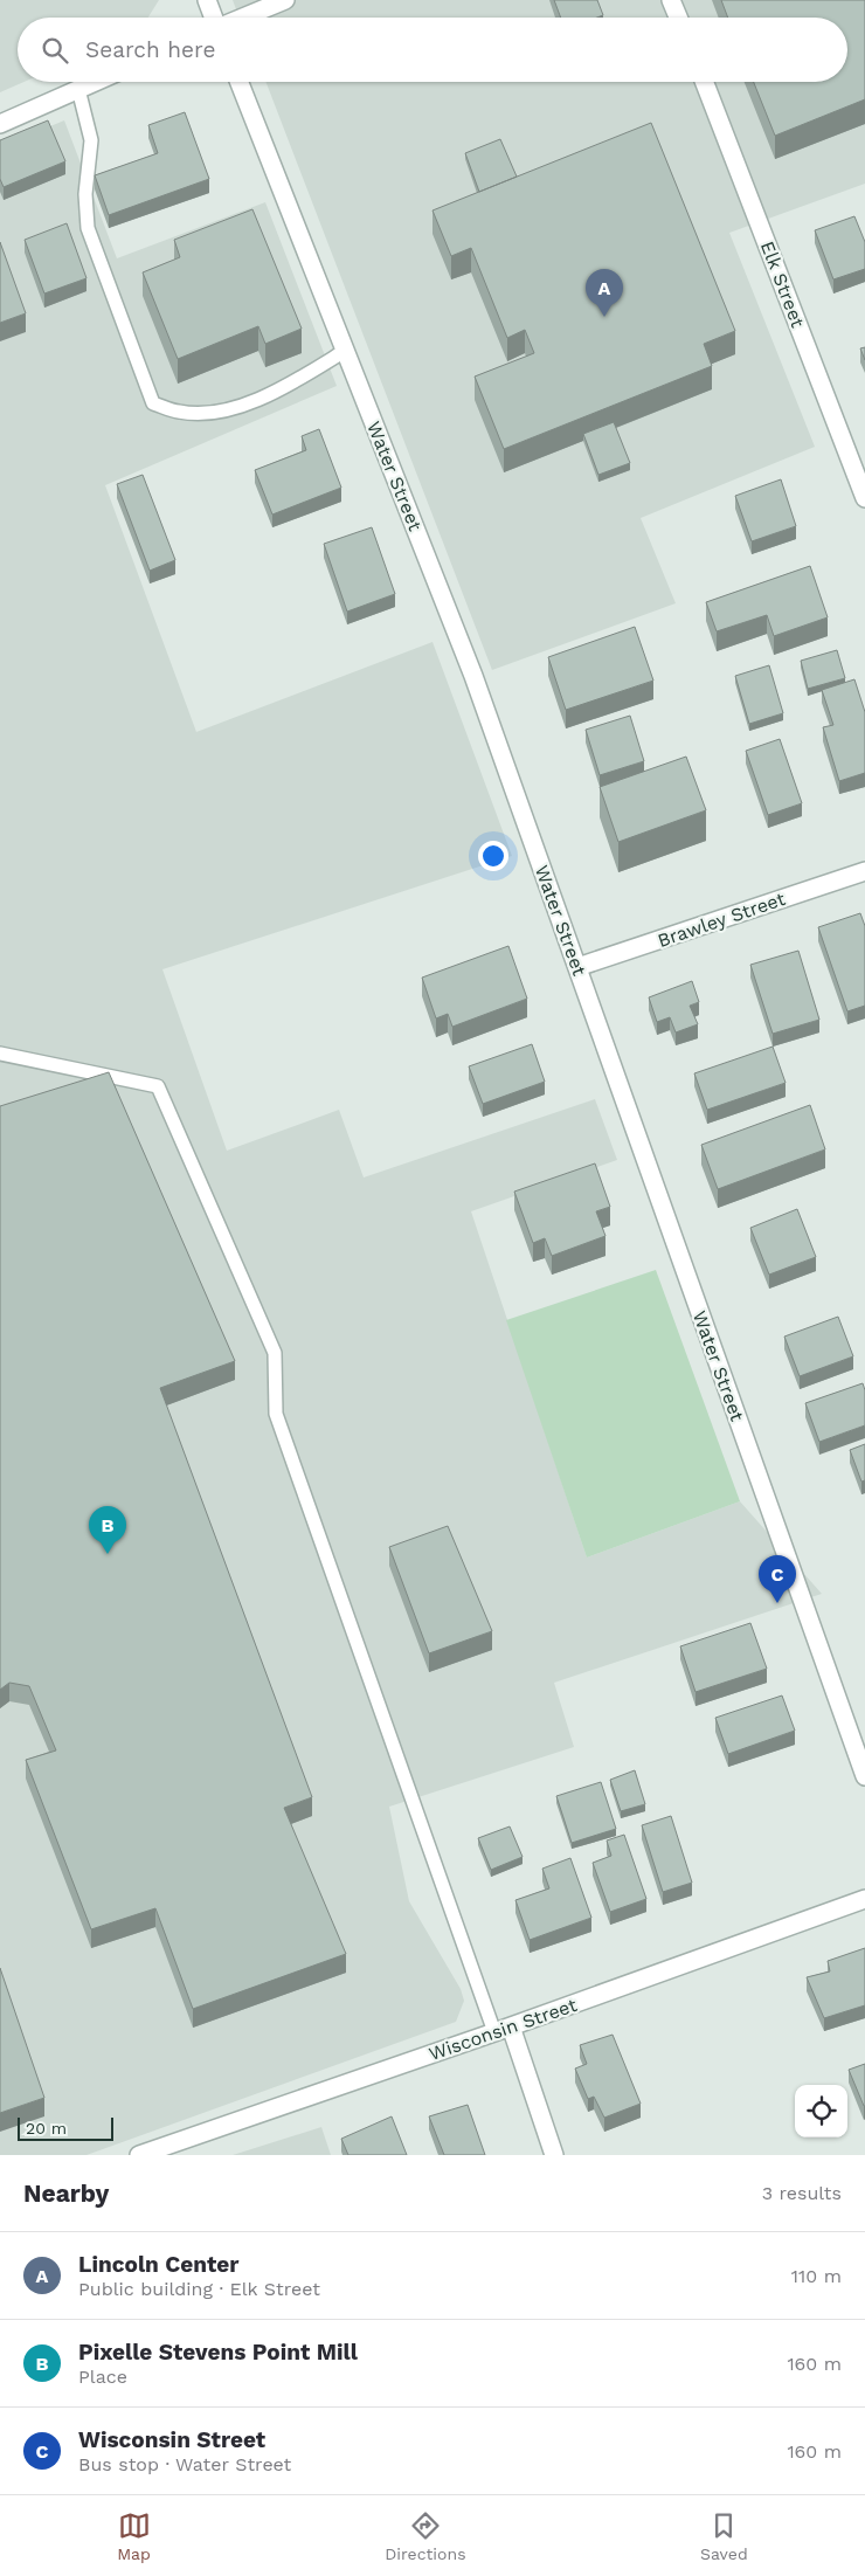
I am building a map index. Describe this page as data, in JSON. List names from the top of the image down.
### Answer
{
  "streets": {
    "street": [
      "Elk Street",
      "Water Street",
      "Brawley Street",
      "Wisconsin Street"
    ]
  },
  "crossings": [
    ["Water Street", "Brawley Street"]
  ],
  "scale_bar": "20 m",
  "page": {
    "search": "Search here",
    "pins": ["A", "B", "C"],
    "scale": "20 m",
    "heading": ["Nearby", "3 results"],
    "list": [
      {
        "mark": "A",
        "name": "Lincoln Center",
        "note": "Public building · Elk Street",
        "value": "110 m"
      },
      {
        "mark": "B",
        "name": "Pixelle Stevens Point Mill",
        "note": "Place",
        "value": "160 m"
      },
      {
        "mark": "C",
        "name": "Wisconsin Street",
        "note": "Bus stop · Water Street",
        "value": "160 m"
      }
    ],
    "nav": ["Map", "Directions", "Saved"]
  }
}
